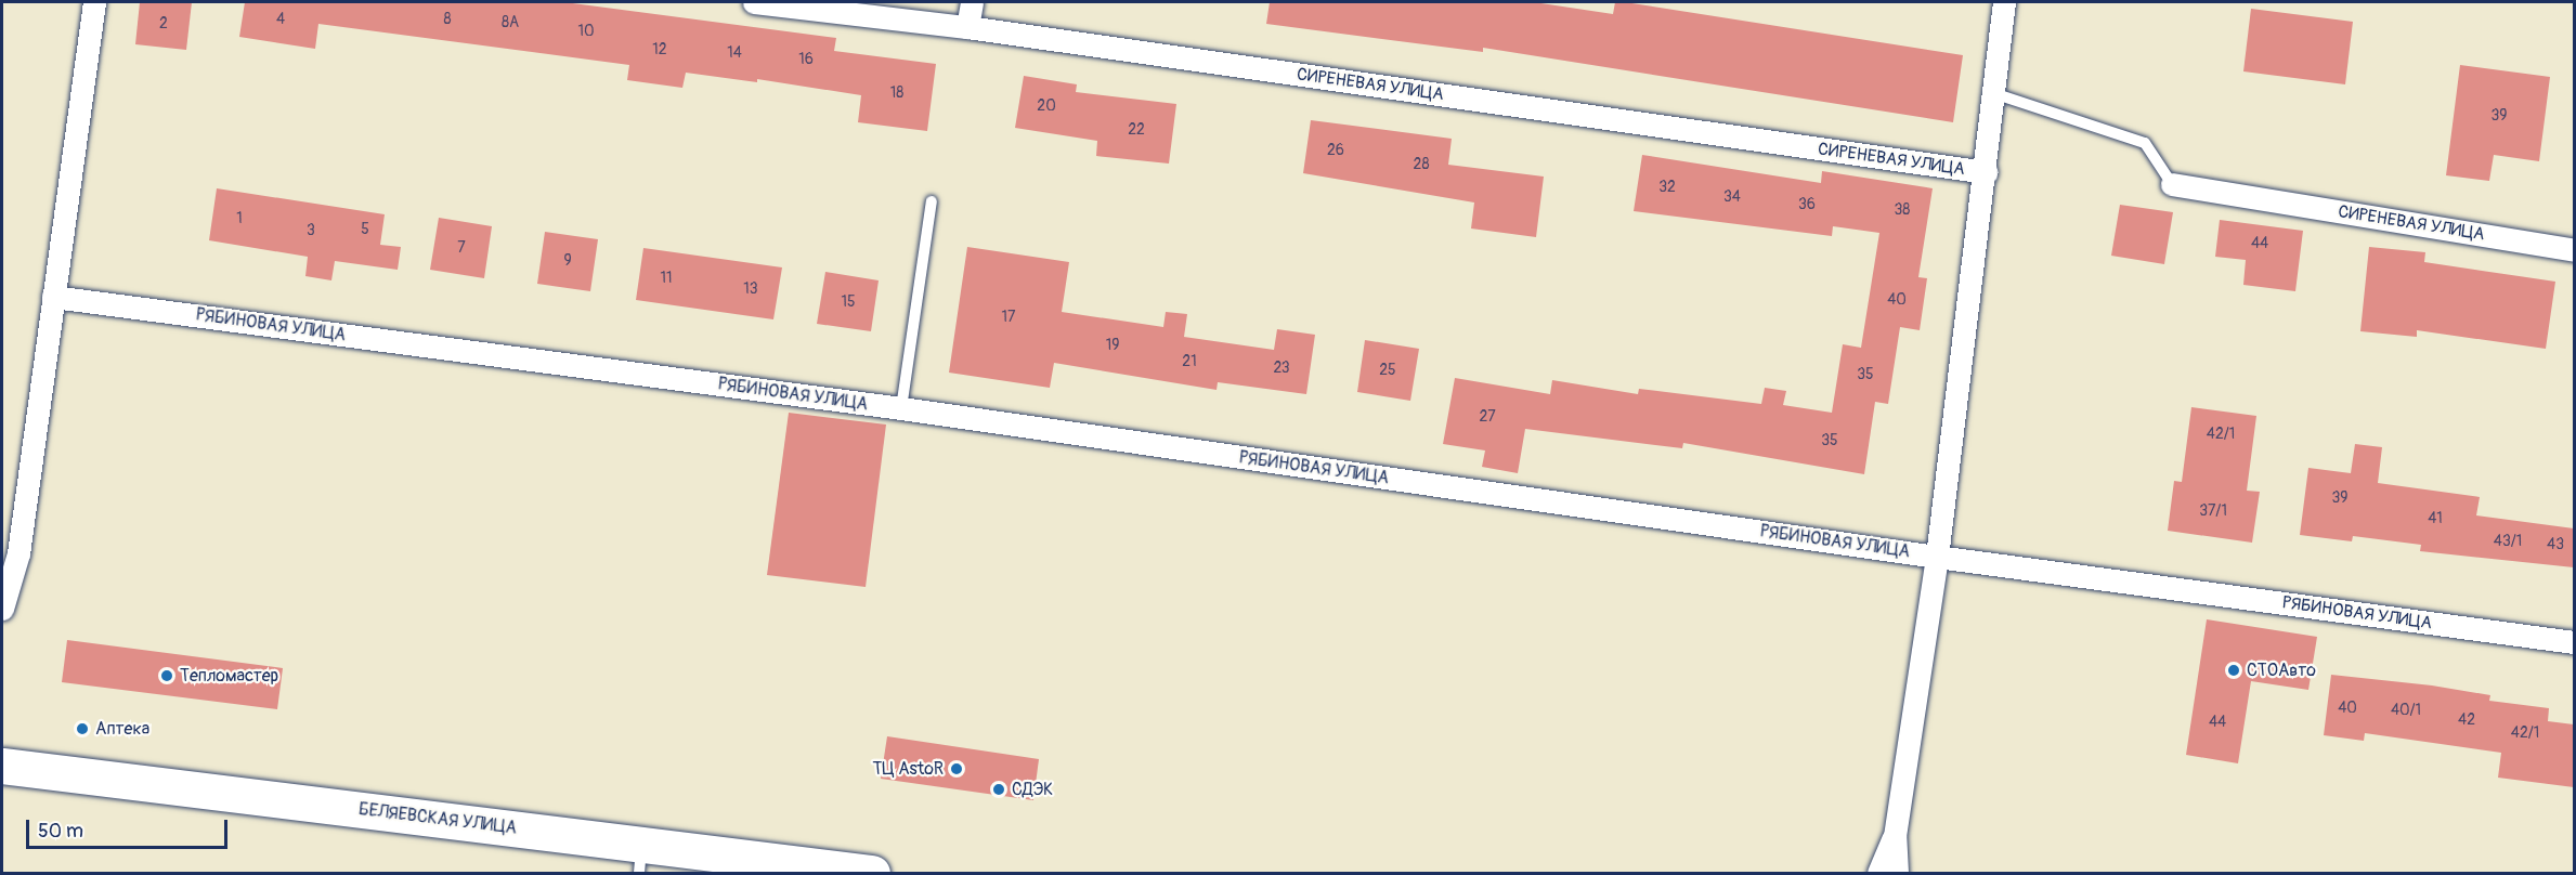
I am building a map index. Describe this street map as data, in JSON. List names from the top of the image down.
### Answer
{
  "streets": {
    "main road": ["БЕЛЯЕВСКАЯ УЛИЦА"],
    "street": ["СИРЕНЕВАЯ УЛИЦА", "РЯБИНОВАЯ УЛИЦА"]
  },
  "places": [
    "СТОАвто",
    "Тепломастер",
    "Аптека",
    "ТЦ AstoR",
    "СДЭК"
  ],
  "house_numbers": [
    "4",
    "8",
    "8А",
    "2",
    "10",
    "12",
    "14",
    "16",
    "18",
    "20",
    "39",
    "22",
    "26",
    "28",
    "32",
    "34",
    "36",
    "38",
    "1",
    "5",
    "3",
    "44",
    "7",
    "9",
    "11",
    "13",
    "40",
    "15",
    "17",
    "19",
    "21",
    "23",
    "25",
    "35",
    "27",
    "42/1",
    "35",
    "39",
    "37/1",
    "41",
    "43/1",
    "43",
    "40",
    "40/1",
    "42",
    "44",
    "42/1"
  ],
  "scale_bar": "50 m"
}
